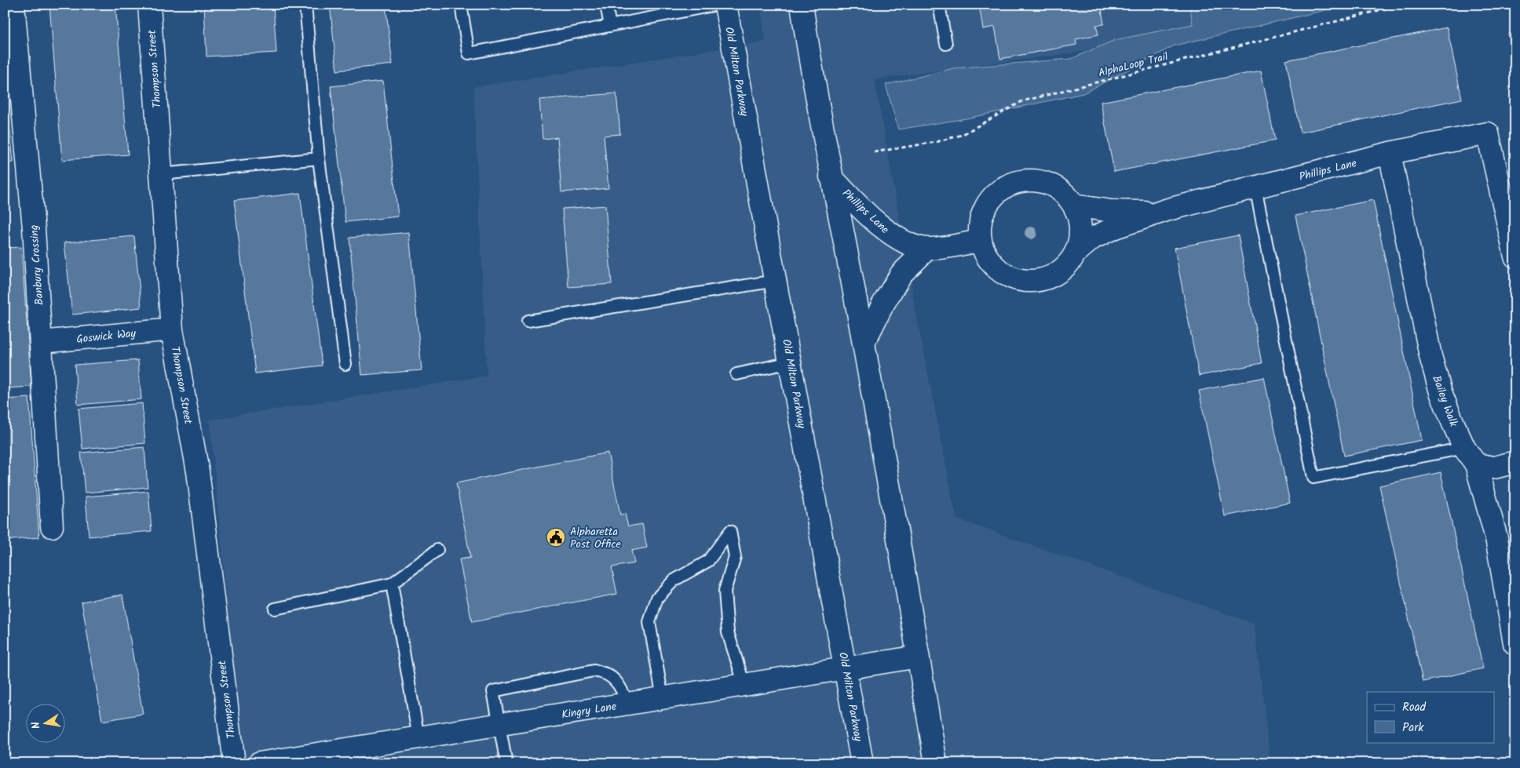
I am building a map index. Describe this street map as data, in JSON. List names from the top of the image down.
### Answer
{
  "streets": {
    "main road": [
      "Thompson Street",
      "Old Milton Parkway",
      "Phillips Lane",
      "Banbury Crossing",
      "Goswick Way",
      "Bailey Walk",
      "Kingry Lane"
    ],
    "path": ["AlphaLoop Trail"]
  },
  "crossings": [
    ["Thompson Street", "Goswick Way"],
    ["Old Milton Parkway", "Kingry Lane"],
    ["Phillips Lane", "Bailey Walk"],
    ["Banbury Crossing", "Goswick Way"]
  ],
  "places": {
    "public building": ["Alpharetta Post Office"]
  },
  "legend": ["Road", "Park"],
  "north": "left"
}
